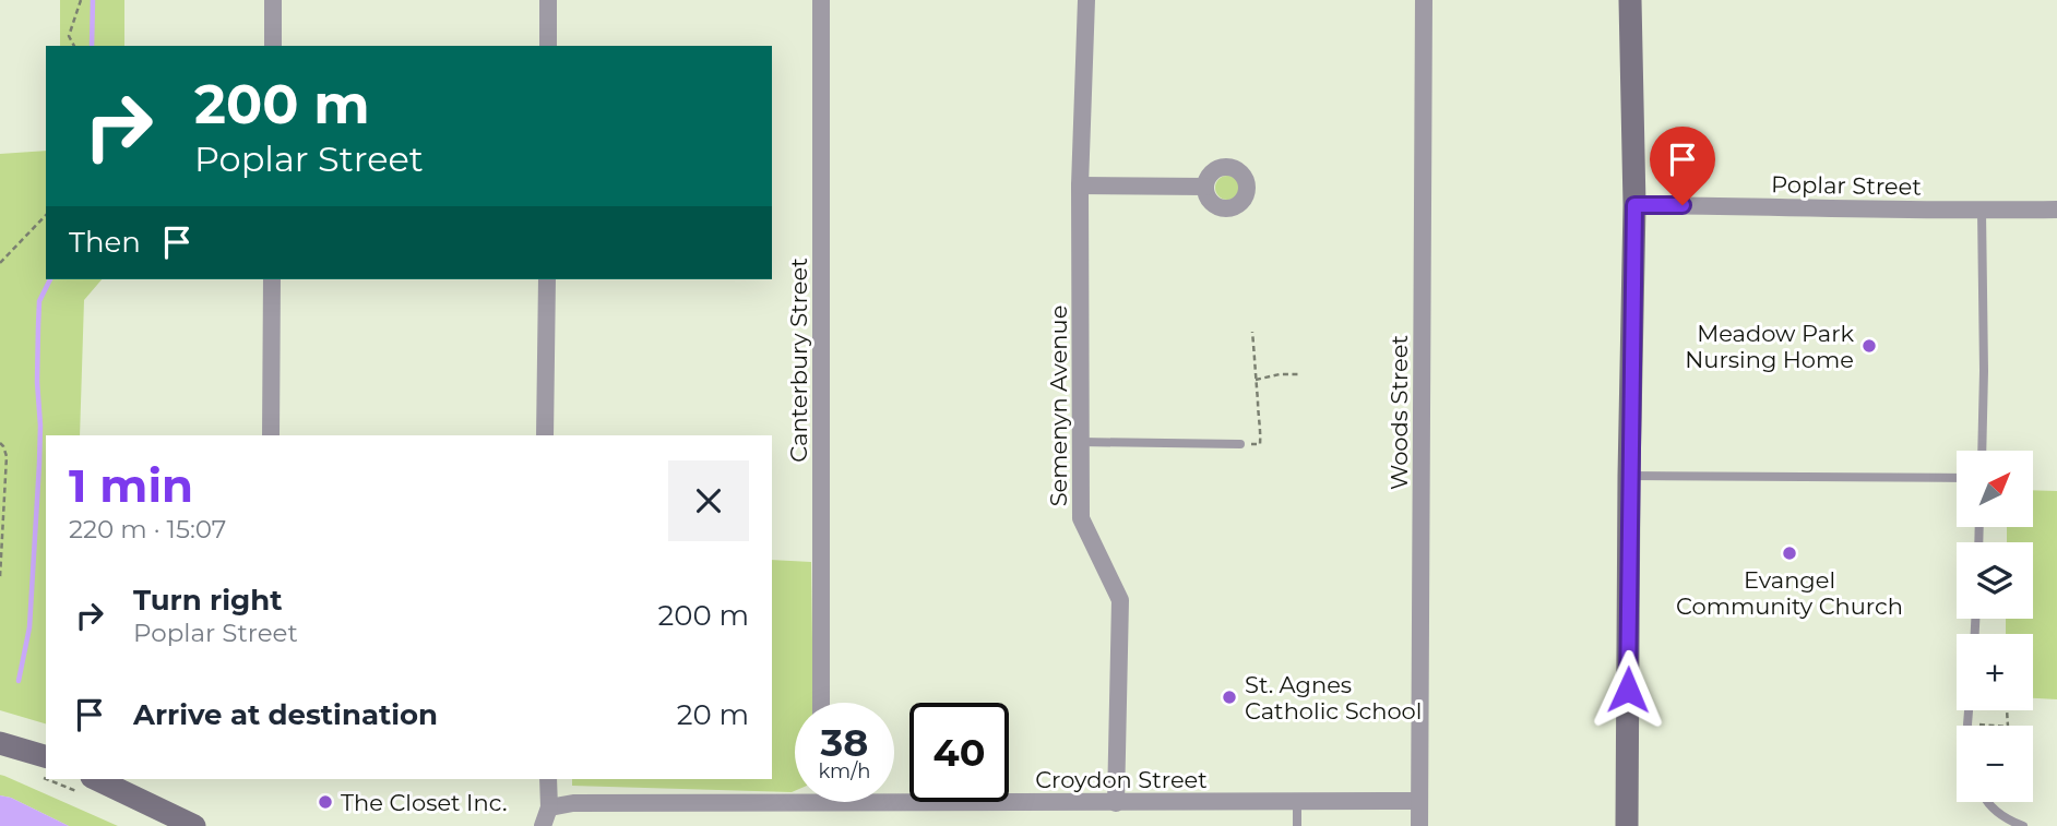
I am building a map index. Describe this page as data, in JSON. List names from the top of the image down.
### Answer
{
  "streets": {
    "street": [
      "Poplar Street",
      "Canterbury Street",
      "Semenyn Avenue",
      "Woods Street",
      "Croydon Street"
    ]
  },
  "crossings": [
    ["Semenyn Avenue", "Croydon Street"],
    ["Woods Street", "Croydon Street"]
  ],
  "places": [
    "Meadow Park Nursing Home",
    "Evangel Community Church",
    "St. Agnes Catholic School",
    "The Closet Inc."
  ],
  "north": "top right",
  "page": {
    "turn": ["200 m", "Poplar Street"],
    "then": "Then",
    "heading": ["1 min", "220 m · 15:07"],
    "map_buttons": ["+", "−"],
    "list": [
      {
        "name": "Turn right",
        "note": "Poplar Street",
        "value": "200 m"
      },
      {
        "name": "Arrive at destination",
        "value": "20 m"
      }
    ],
    "speed": "38 km/h",
    "limit": "40"
  }
}
